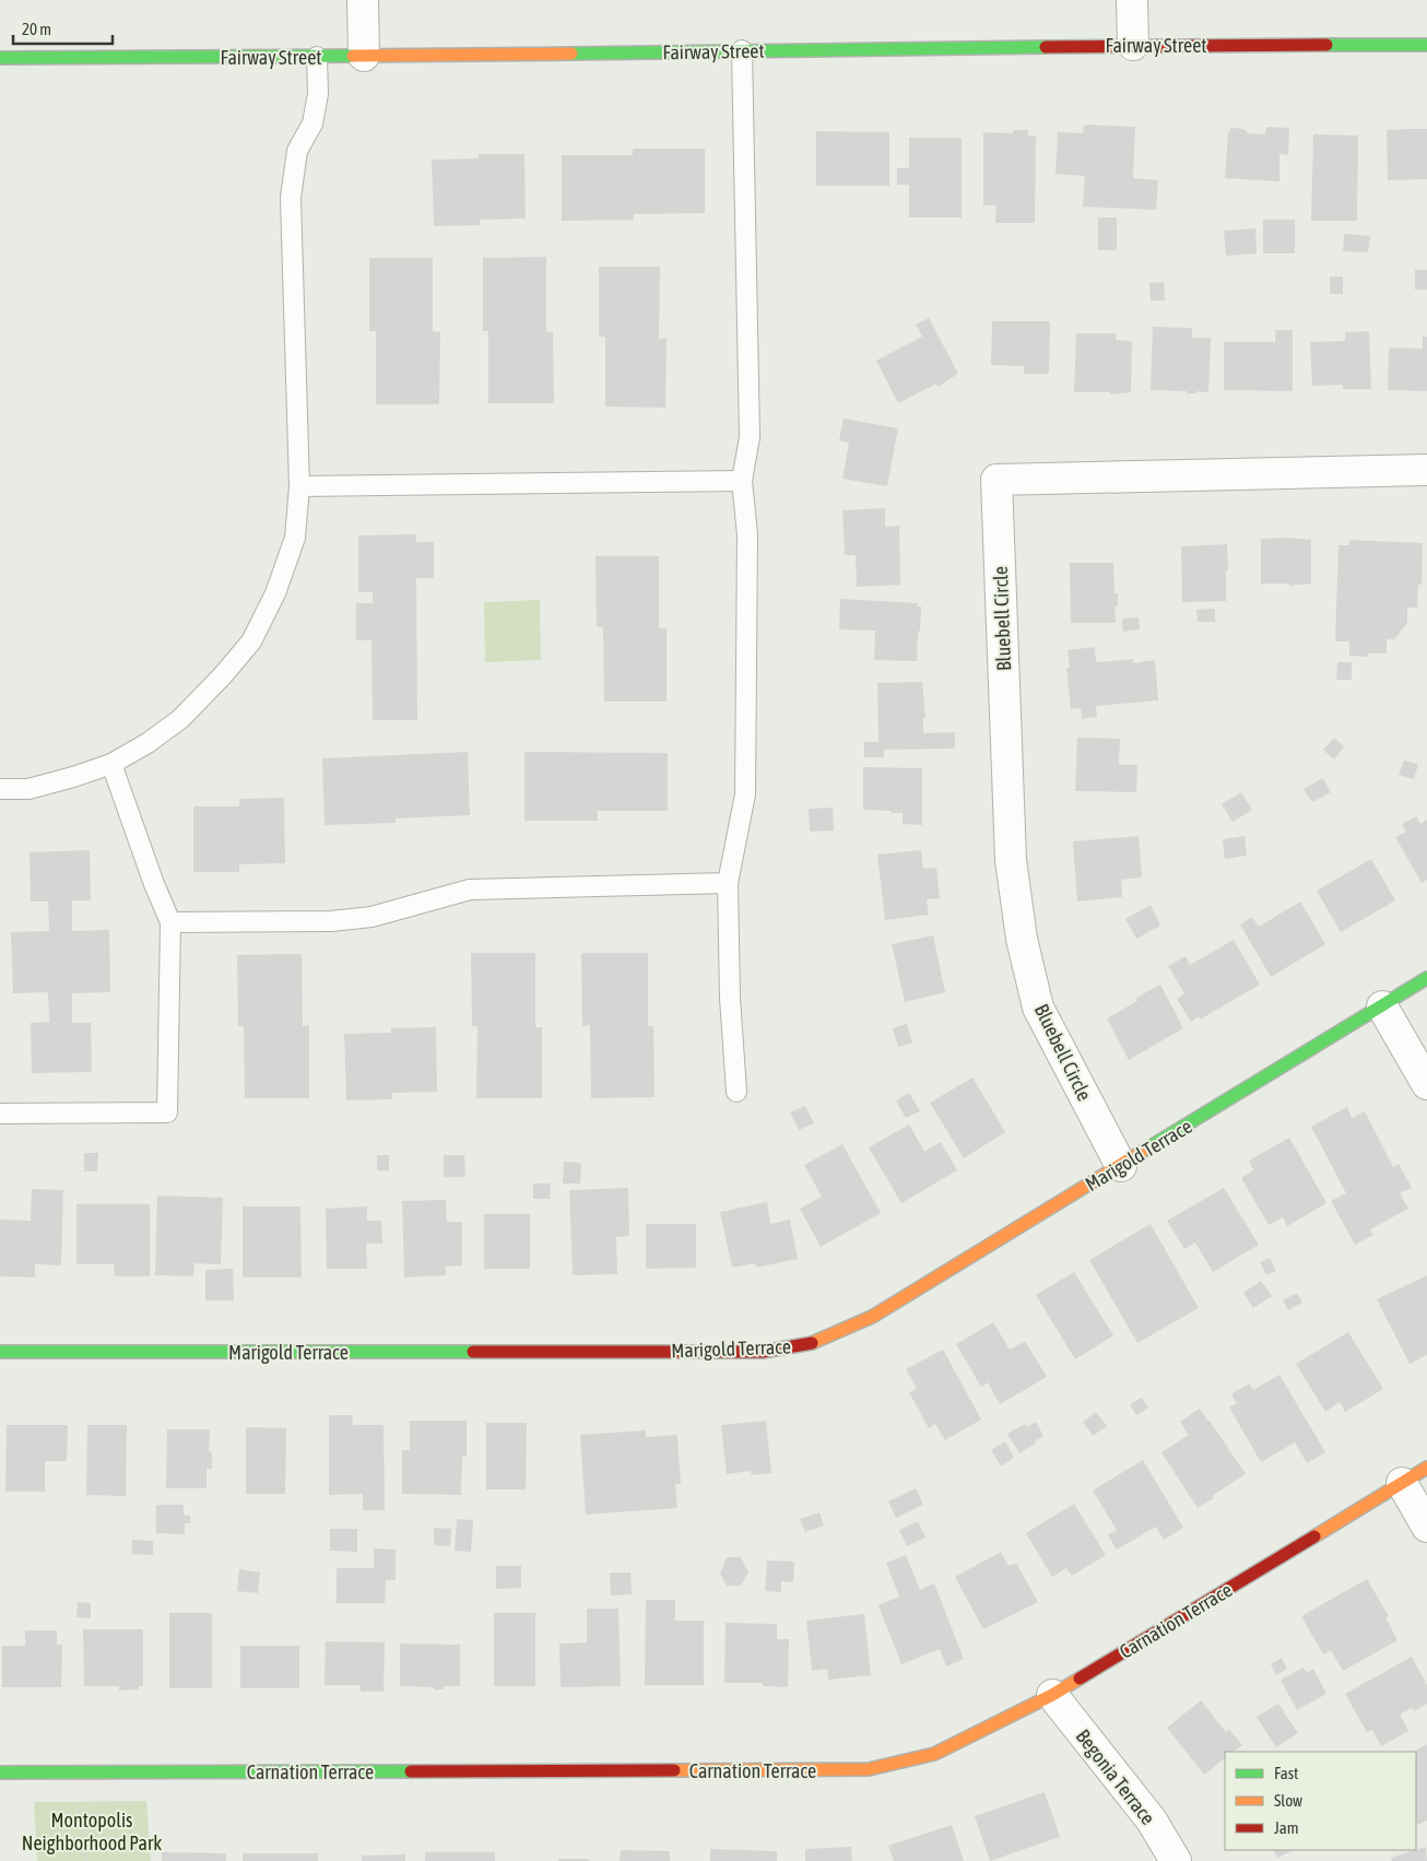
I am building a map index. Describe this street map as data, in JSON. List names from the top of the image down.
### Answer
{
  "streets": {
    "street": [
      "Fairway Street",
      "Bluebell Circle",
      "Marigold Terrace",
      "Carnation Terrace",
      "Begonia Terrace"
    ]
  },
  "crossings": [
    ["Bluebell Circle", "Marigold Terrace"],
    ["Carnation Terrace", "Begonia Terrace"]
  ],
  "parks": ["Montopolis Neighborhood Park"],
  "legend": ["Fast", "Slow", "Jam"],
  "scale_bar": "20 m"
}
